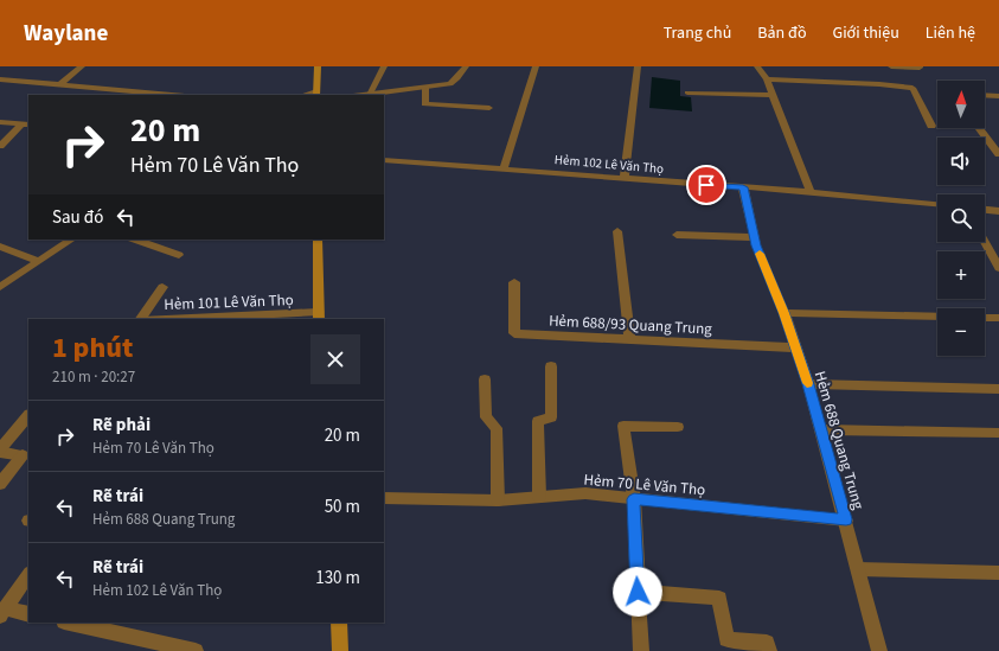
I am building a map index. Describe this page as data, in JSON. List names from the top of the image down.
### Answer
{
  "streets": {
    "street": [
      "Hẻm 102 Lê Văn Thọ",
      "Hẻm 101 Lê Văn Thọ",
      "Hẻm 688/93 Quang Trung",
      "Hẻm 688 Quang Trung",
      "Hẻm 70 Lê Văn Thọ"
    ]
  },
  "crossings": [
    ["Hẻm 102 Lê Văn Thọ", "Hẻm 688 Quang Trung"],
    ["Hẻm 688/93 Quang Trung", "Hẻm 688 Quang Trung"],
    ["Hẻm 688 Quang Trung", "Hẻm 70 Lê Văn Thọ"]
  ],
  "north": "top",
  "page": {
    "header": "Waylane",
    "nav": [
      "Trang chủ",
      "Bản đồ",
      "Giới thiệu",
      "Liên hệ"
    ],
    "map_buttons": ["+", "−"],
    "turn": ["20 m", "Hẻm 70 Lê Văn Thọ"],
    "then": "Sau đó",
    "heading": ["1 phút", "210 m · 20:27"],
    "list": [
      {
        "name": "Rẽ phải",
        "note": "Hẻm 70 Lê Văn Thọ",
        "value": "20 m"
      },
      {
        "name": "Rẽ trái",
        "note": "Hẻm 688 Quang Trung",
        "value": "50 m"
      },
      {
        "name": "Rẽ trái",
        "note": "Hẻm 102 Lê Văn Thọ",
        "value": "130 m"
      }
    ]
  }
}
